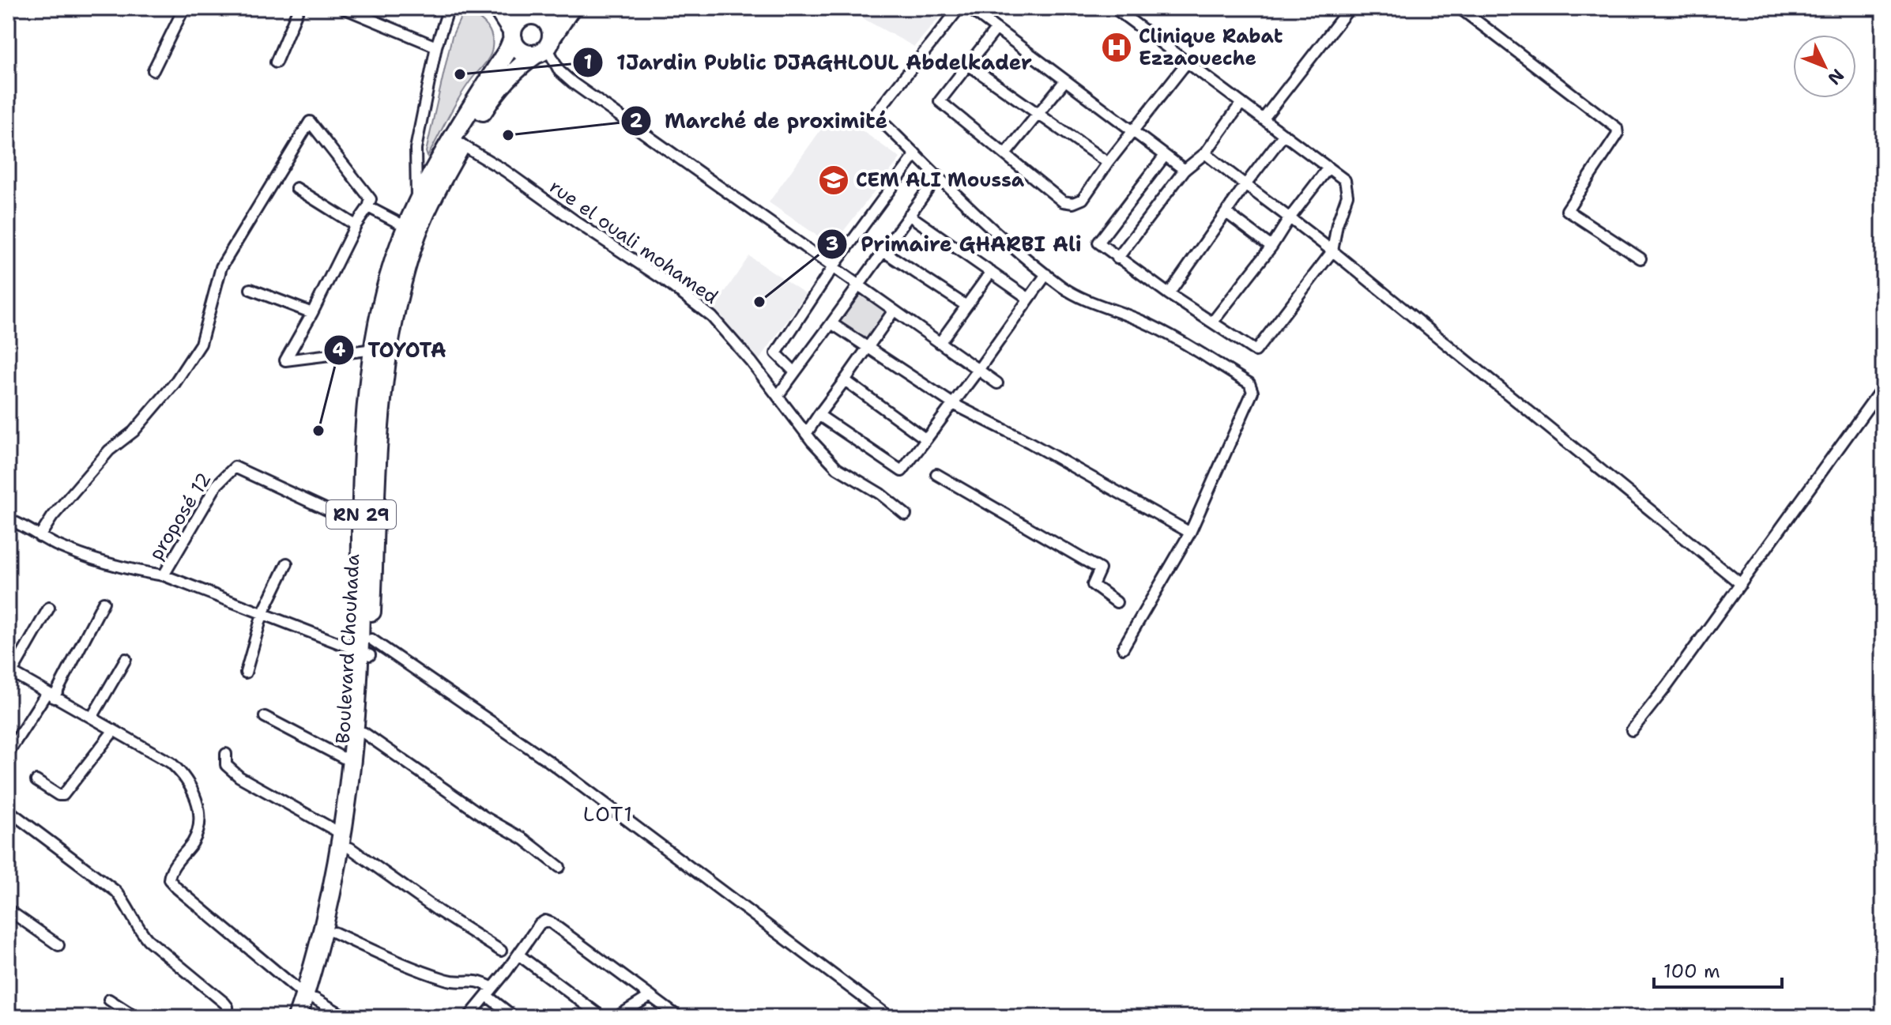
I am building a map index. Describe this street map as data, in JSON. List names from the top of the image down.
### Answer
{
  "streets": {
    "highway": ["RN 29", "Boulevard Chouhada"],
    "street": ["rue el ouali mohamed", "proposé 12"]
  },
  "crossings": [
    ["rue el ouali mohamed", "Boulevard Chouhada"],
    ["RN 29", "proposé 12"],
    ["RN 29", "Boulevard Chouhada"]
  ],
  "districts": ["LOT1"],
  "places": {
    "hospital": ["Clinique Rabat Ezzaoueche"],
    "other": [
      "1Jardin Public DJAGHLOUL Abdelkader",
      "Marché de proximité",
      "Primaire GHARBI Ali",
      "TOYOTA"
    ],
    "school or university": ["CEM ALI Moussa"]
  },
  "scale_bar": "100 m",
  "north": "bottom right"
}
